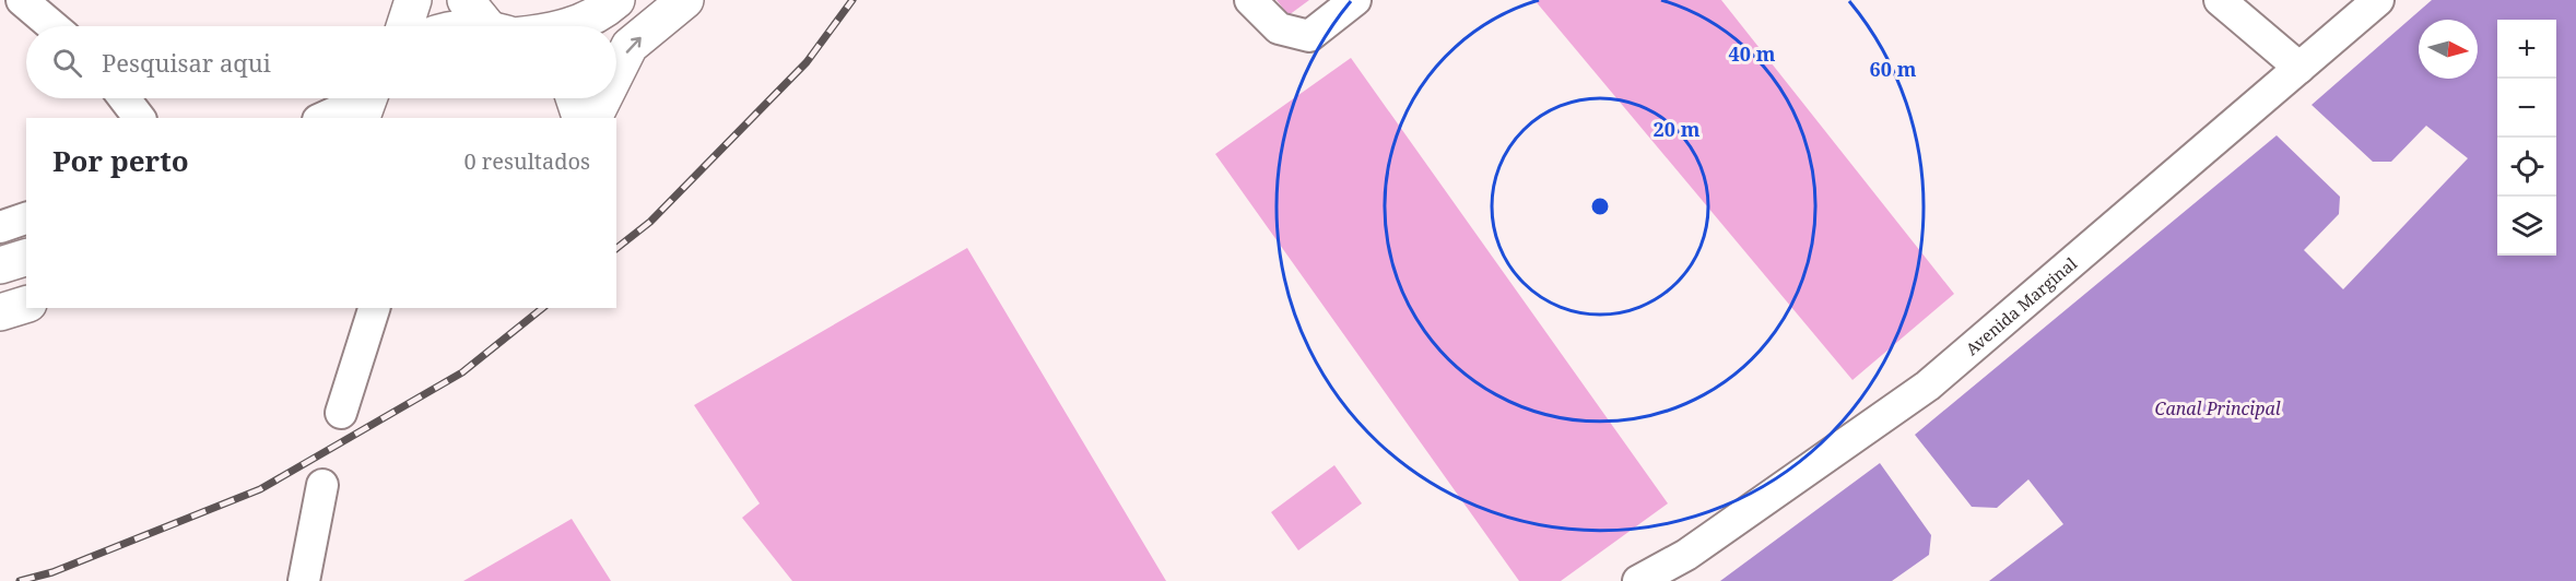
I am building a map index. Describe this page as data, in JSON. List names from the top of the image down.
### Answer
{
  "streets": {
    "street": ["Avenida Marginal"]
  },
  "water": ["Canal Principal"],
  "north": "right",
  "page": {
    "map_buttons": ["+", "−"],
    "search": "Pesquisar aqui",
    "heading": ["Por perto", "0 resultados"]
  },
  "rings": ["40 m", "60 m", "20 m"]
}
